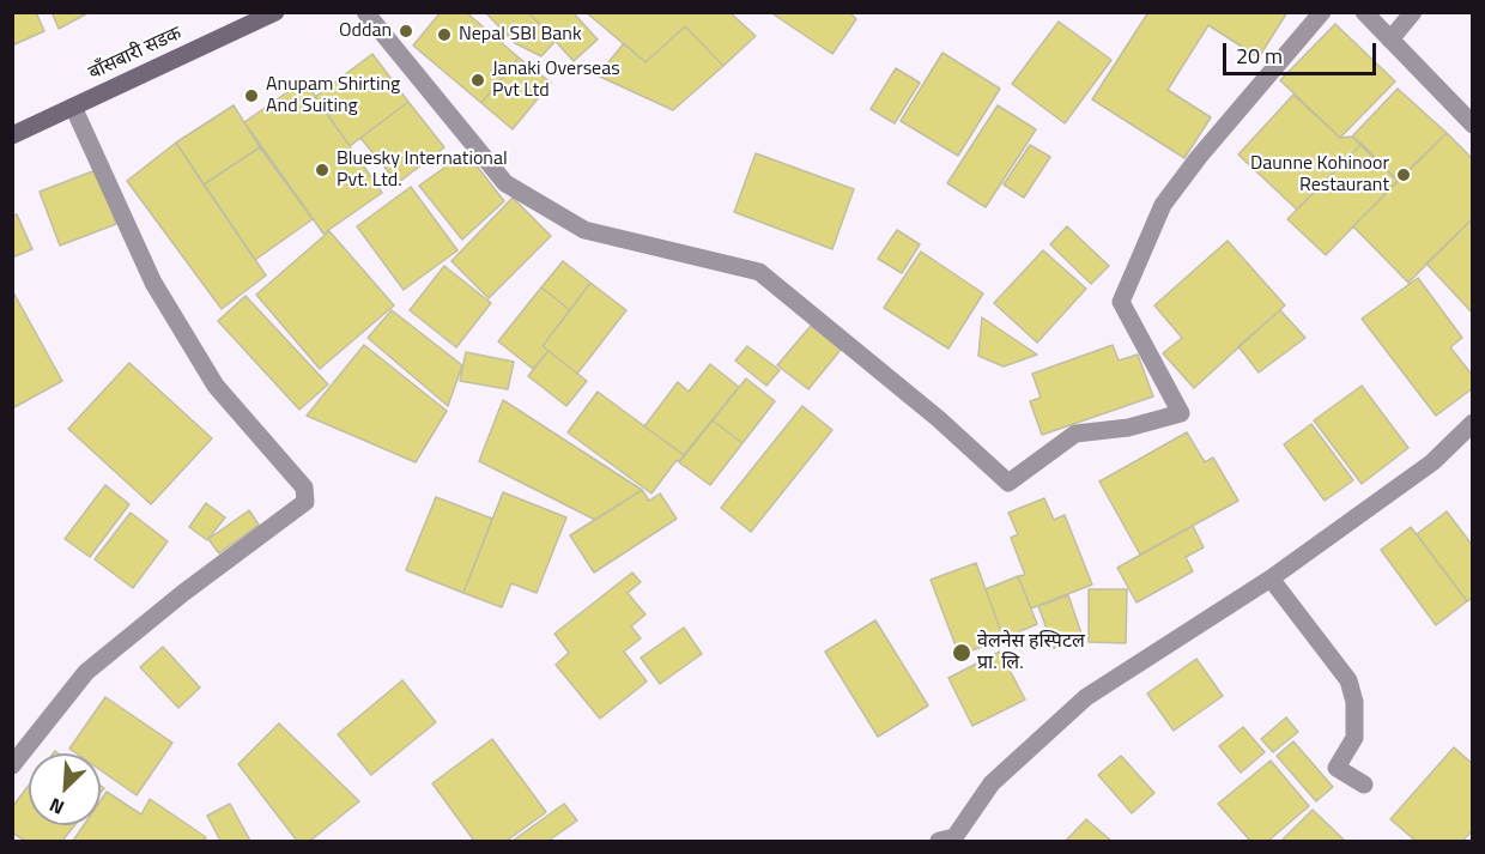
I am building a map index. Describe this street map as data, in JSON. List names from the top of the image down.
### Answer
{
  "streets": {
    "main road": ["बाँसबारी सडक"]
  },
  "places": [
    "Oddan",
    "Nepal SBI Bank",
    "Janaki Overseas Pvt Ltd",
    "Anupam Shirting And Suiting",
    "Bluesky International Pvt. Ltd.",
    "Daunne Kohinoor Restaurant",
    "वेलनेस हस्पिटल प्रा. लि."
  ],
  "scale_bar": "20 m",
  "north": "bottom left"
}
